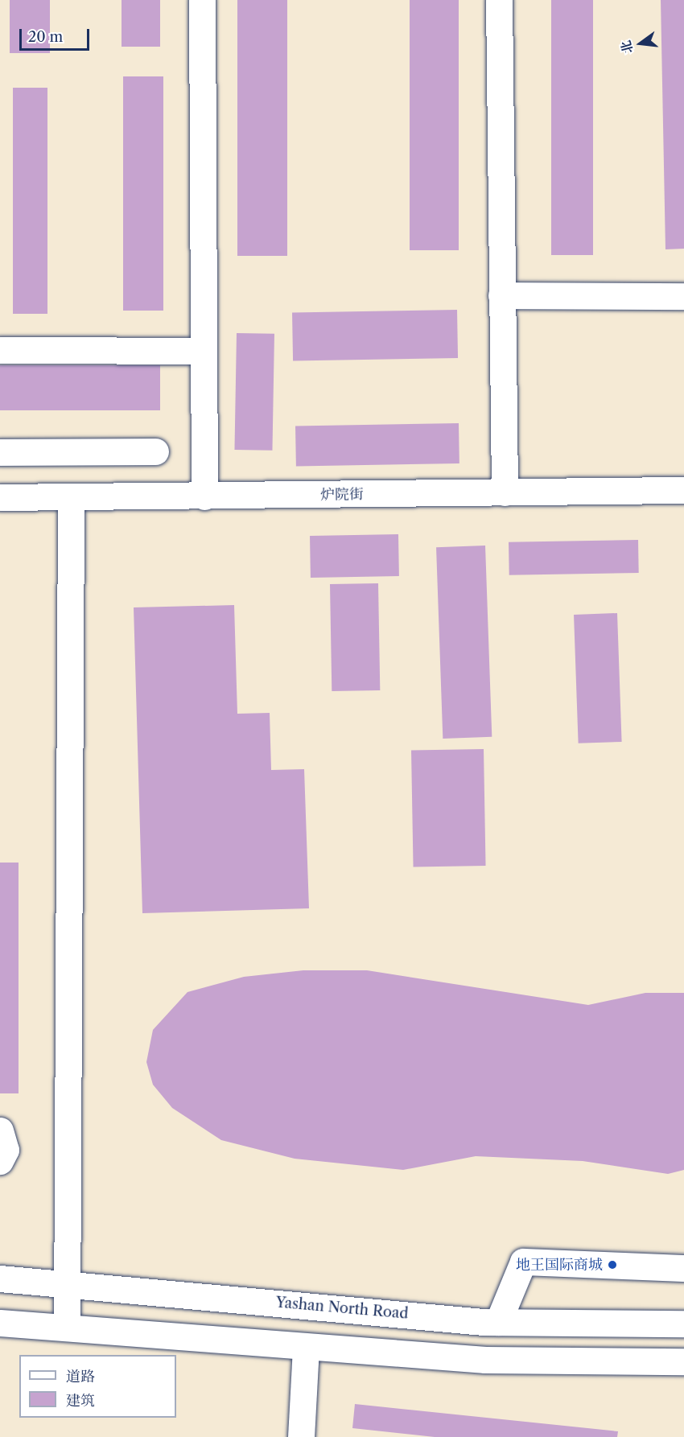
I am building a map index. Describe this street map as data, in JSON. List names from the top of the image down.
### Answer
{
  "streets": {
    "street": ["炉院街", "Yashan North Road"]
  },
  "places": ["地王国际商城"],
  "legend": ["道路", "建筑"],
  "scale_bar": "20 m",
  "north": "left"
}
